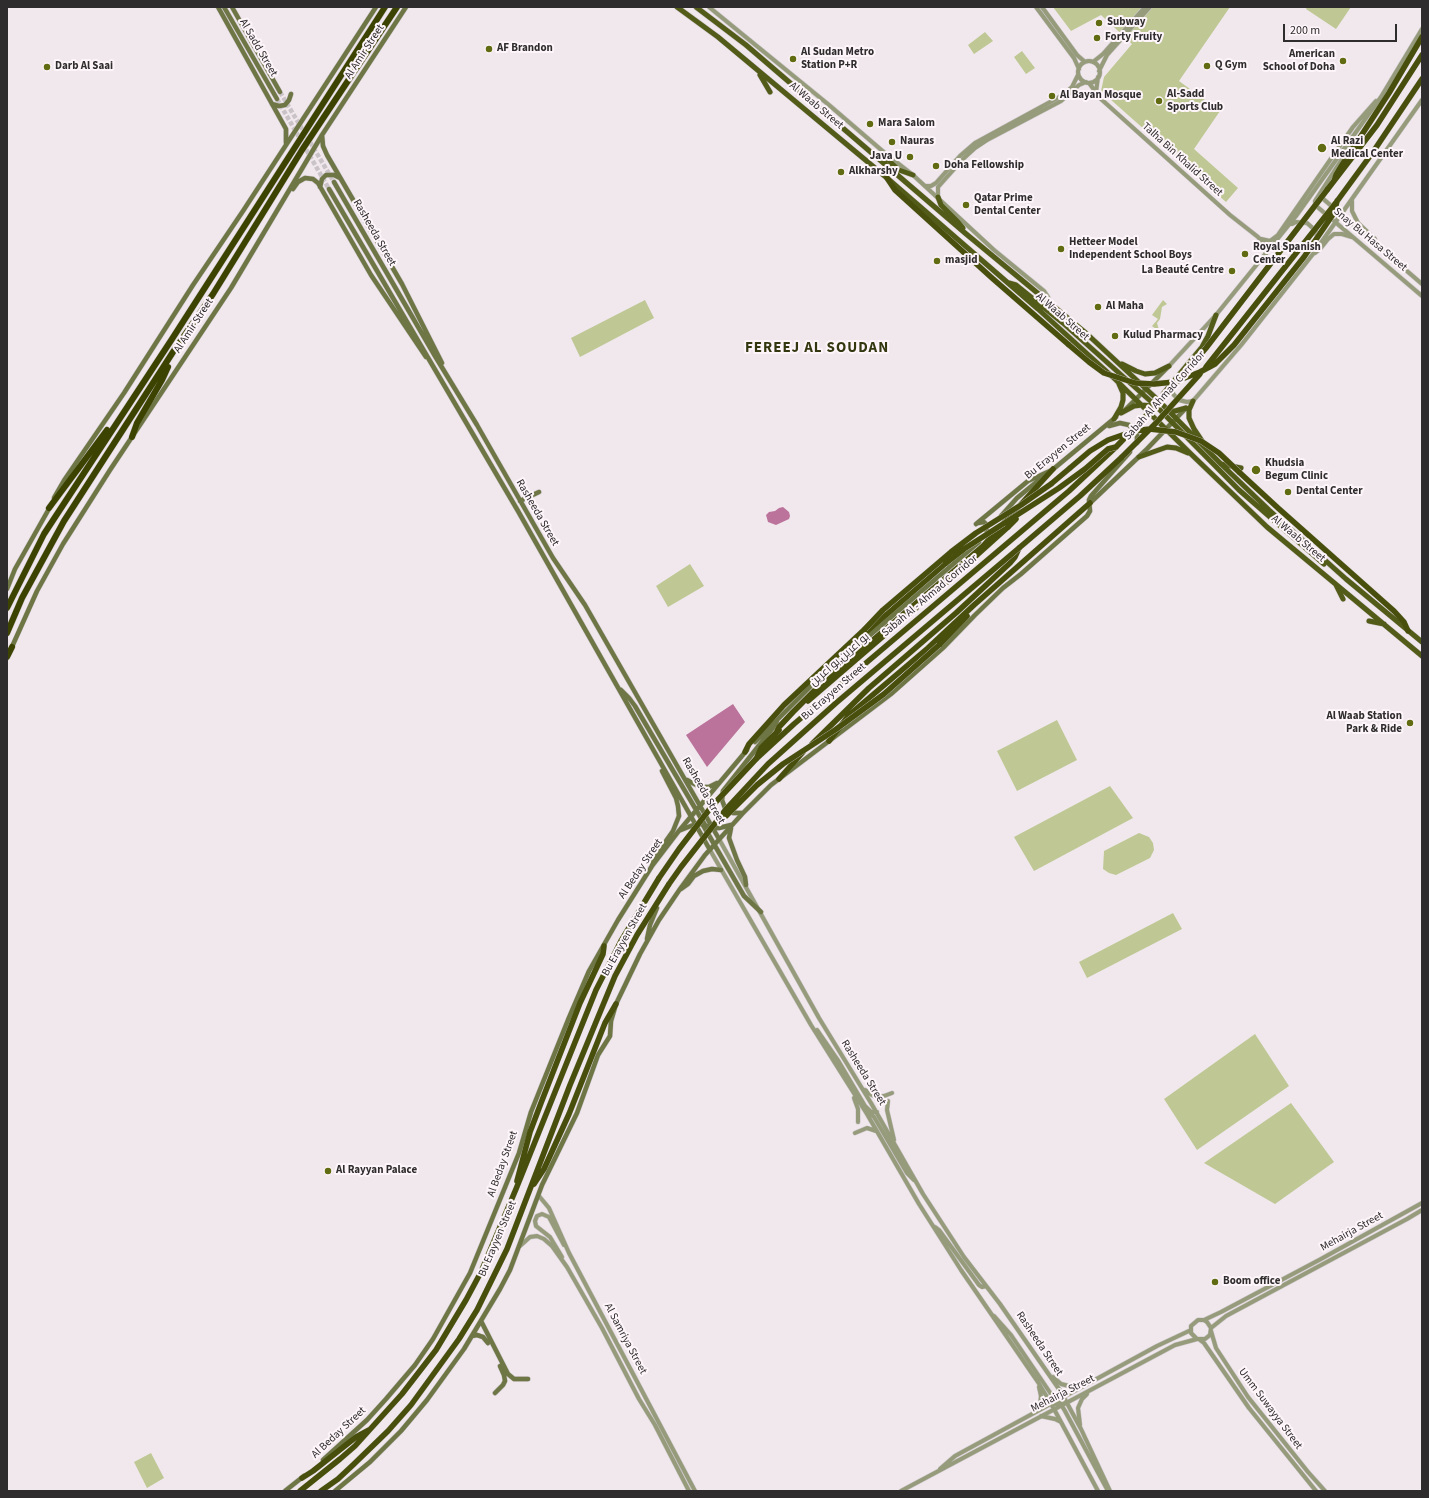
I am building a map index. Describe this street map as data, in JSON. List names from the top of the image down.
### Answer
{
  "streets": {
    "highway": [
      "Al Amir Street",
      "Sabah Al Ahmad Corridor",
      "Bu Erayyen Street",
      "Sabah Al - Ahmad Corridor",
      "بو اعرين,بو اعرين"
    ],
    "main road": [
      "Al Sadd Street",
      "Al Waab Street",
      "Rasheeda Street",
      "Al Beday Street"
    ],
    "street": [
      "Talha Bin Khalid Street",
      "Snay Bu Hasa Street",
      "Mehairja Street",
      "Al Samriya Street",
      "Umm Suwayya Street"
    ]
  },
  "crossings": [
    ["Al Waab Street", "Sabah Al Ahmad Corridor"],
    ["Al Waab Street", "Bu Erayyen Street"],
    ["Talha Bin Khalid Street", "Sabah Al Ahmad Corridor"],
    ["Rasheeda Street", "Bu Erayyen Street"],
    ["Rasheeda Street", "Al Beday Street"],
    ["Rasheeda Street", "Mehairja Street"],
    ["Snay Bu Hasa Street", "Sabah Al Ahmad Corridor"],
    ["Sabah Al Ahmad Corridor", "Bu Erayyen Street"],
    ["Sabah Al Ahmad Corridor", "Sabah Al - Ahmad Corridor"],
    ["Bu Erayyen Street", "Sabah Al - Ahmad Corridor"],
    ["Bu Erayyen Street", "بو اعرين,بو اعرين"],
    ["Mehairja Street", "Umm Suwayya Street"]
  ],
  "districts": ["FEREEJ AL SOUDAN"],
  "places": [
    "Subway",
    "Forty Fruity",
    "AF Brandon",
    "Al Sudan Metro Station P+R",
    "American School of Doha",
    "Q Gym",
    "Darb Al Saai",
    "Al Bayan Mosque",
    "Al-Sadd Sports Club",
    "Mara Salom",
    "Nauras",
    "Al Razi Medical Center",
    "Java U",
    "Doha Fellowship",
    "Alkharshy",
    "Qatar Prime Dental Center",
    "Hetteer Model Independent School Boys",
    "Royal Spanish Center",
    "masjid",
    "La Beauté Centre",
    "Al Maha",
    "Kulud Pharmacy",
    "Khudsia Begum Clinic",
    "Dental Center",
    "Al Waab Station Park & Ride",
    "Al Rayyan Palace",
    "Boom office"
  ],
  "scale_bar": "200 m"
}
